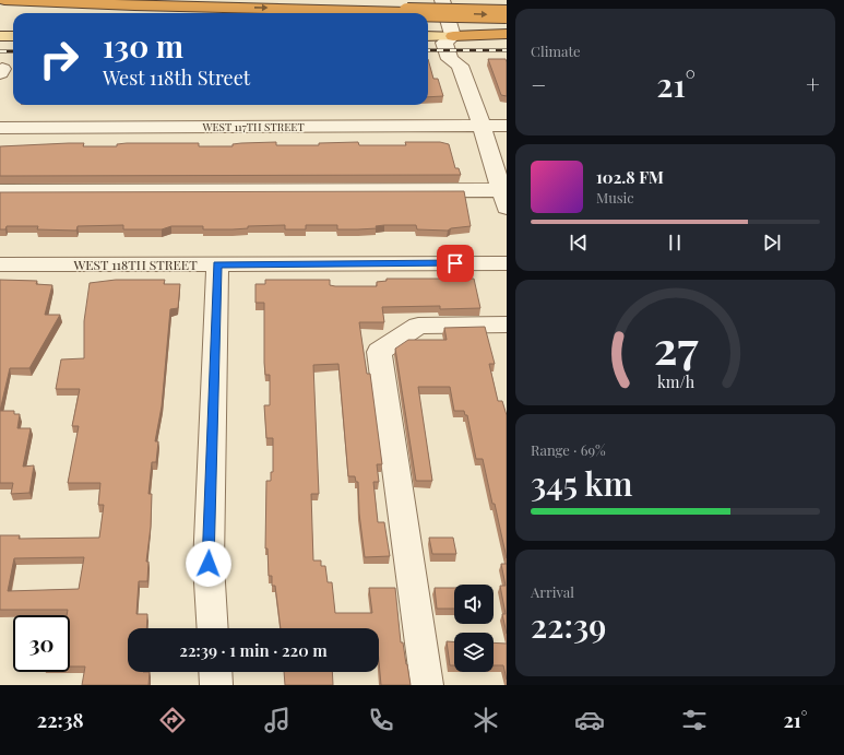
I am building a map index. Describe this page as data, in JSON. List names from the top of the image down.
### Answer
{
  "streets": {
    "street": ["WEST 117TH STREET", "WEST 118TH STREET"]
  },
  "page": {
    "tile": [
      "Climate",
      ["Range · 69%", "345 km"],
      ["Arrival", "22:39"]
    ],
    "turn": ["130 m", "West 118th Street"],
    "heat": ["−", "21°", "+"],
    "song": ["102.8 FM", "Music"],
    "limit": "30",
    "trip": "22:39 · 1 min · 220 m",
    "tabs": ["22:38", "21°"],
    "gauge": ["27", "km/h"]
  }
}
